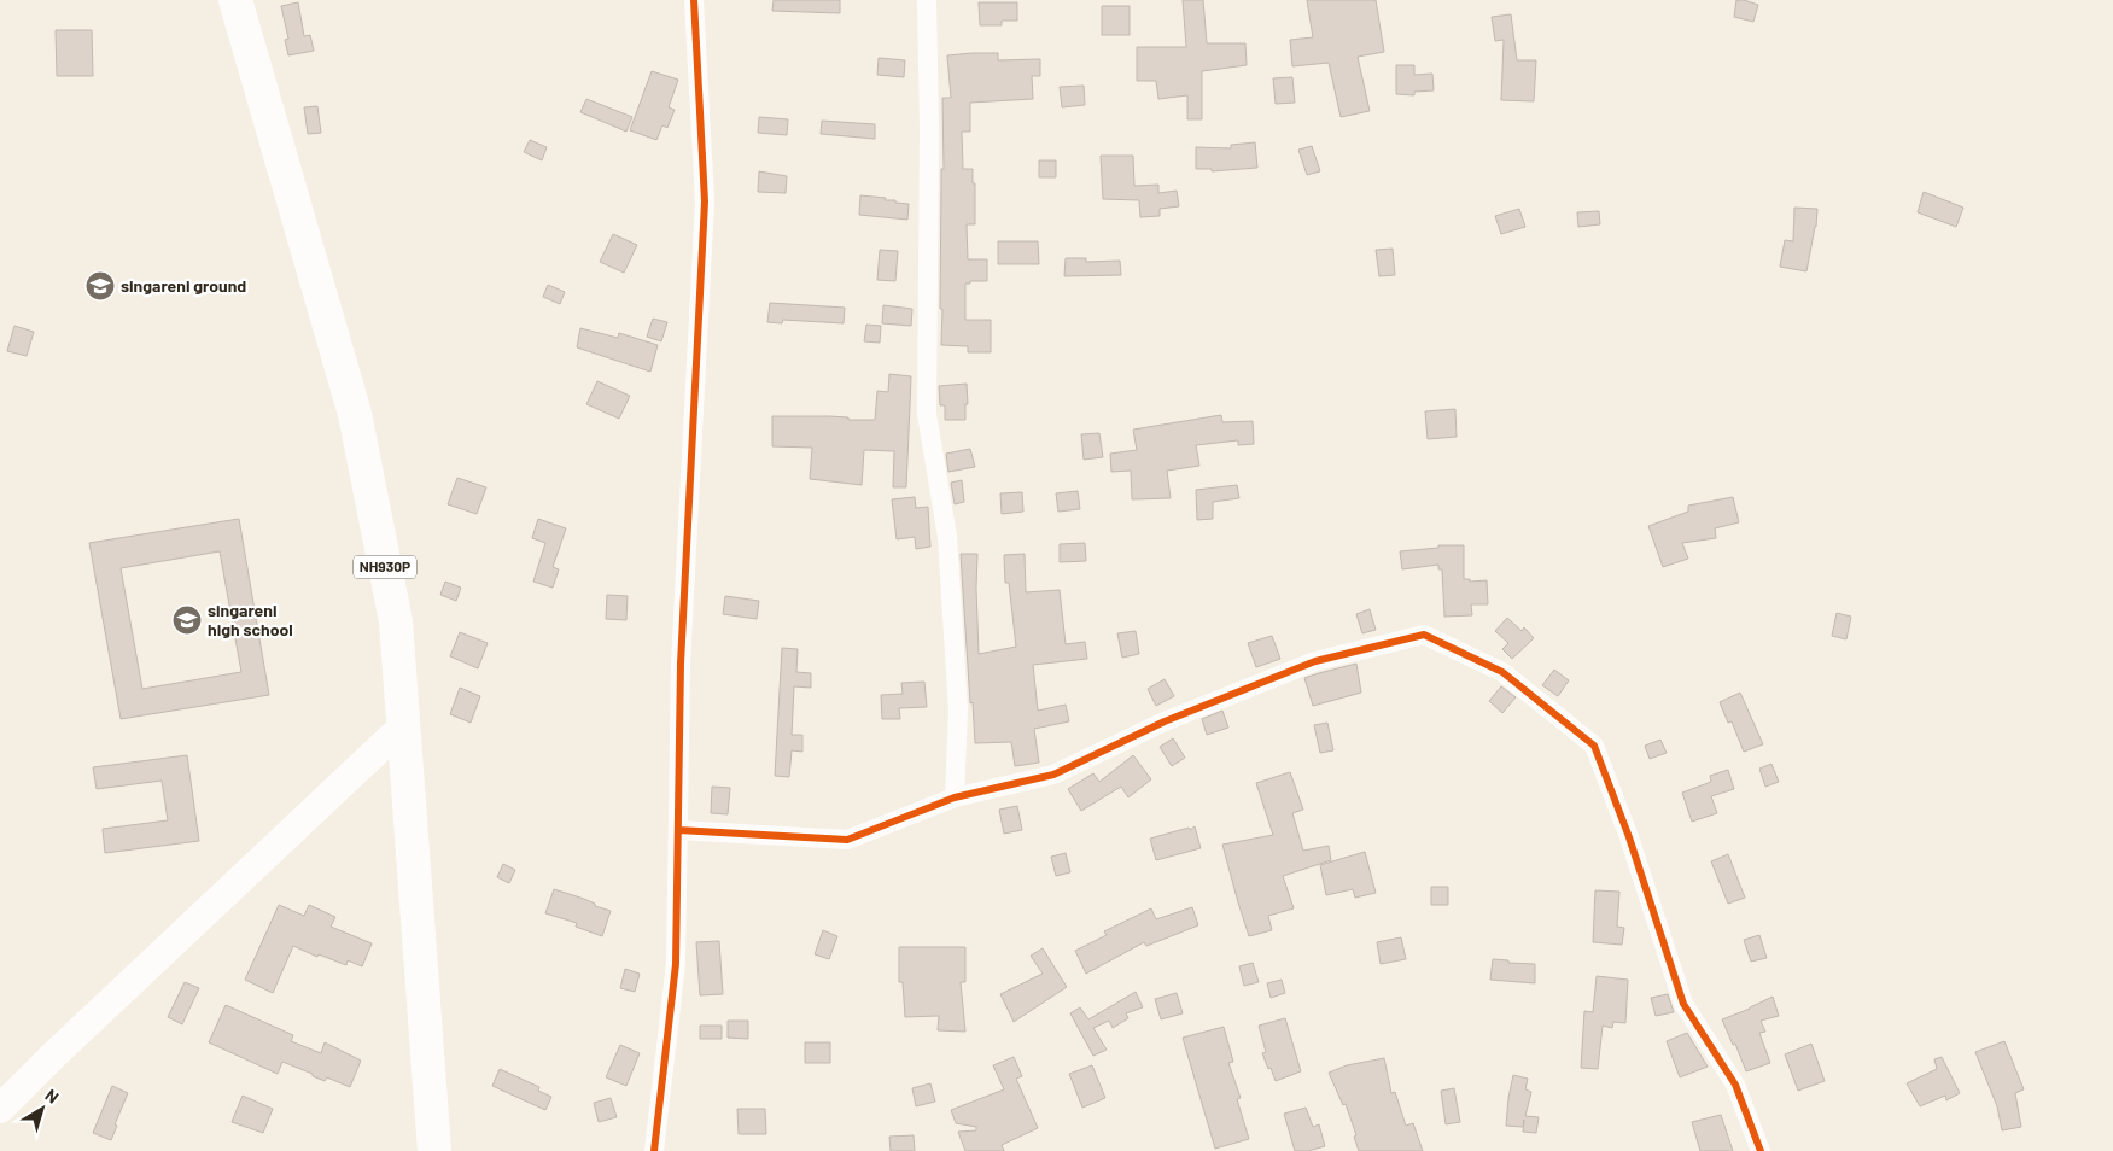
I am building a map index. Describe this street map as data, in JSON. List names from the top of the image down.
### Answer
{
  "streets": {
    "highway": ["NH930P"]
  },
  "places": {
    "school or university": ["singareni ground", "singareni high school"]
  },
  "north": "top right"
}
